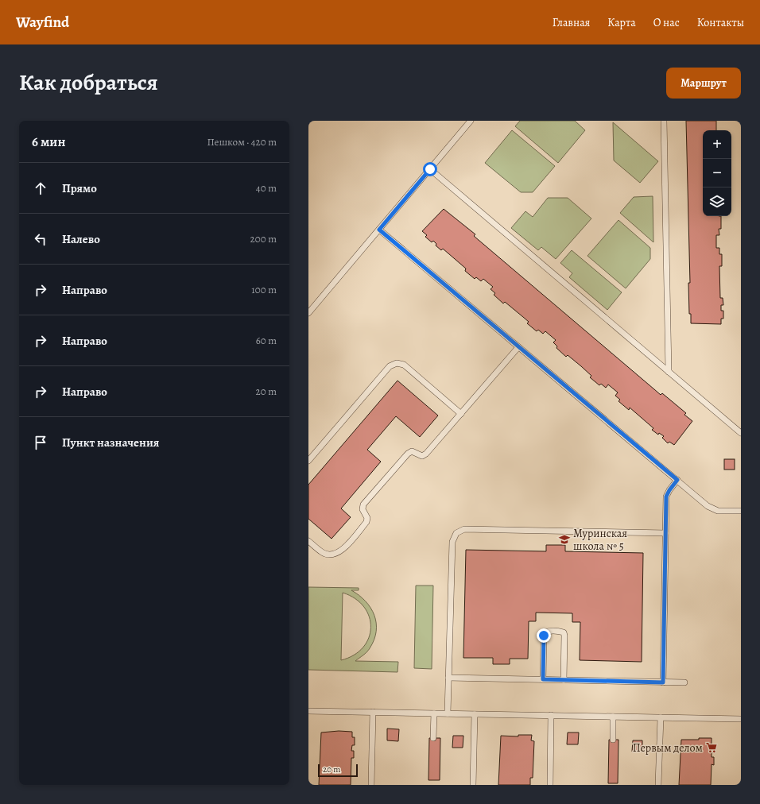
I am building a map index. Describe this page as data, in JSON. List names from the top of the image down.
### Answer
{
  "places": {
    "school or university": ["Муринская школа № 5"],
    "supermarket": ["Первым делом"]
  },
  "scale_bar": "20 m",
  "page": {
    "header": "Wayfind",
    "nav": [
      "Главная",
      "Карта",
      "О нас",
      "Контакты"
    ],
    "title": "Как добраться",
    "buttons": "Маршрут",
    "heading": ["6 мин", "Пешком · 420 m"],
    "map_buttons": ["+", "−"],
    "list": [
      ["Прямо", "40 m"],
      ["Налево", "200 m"],
      ["Направо", "100 m"],
      ["Направо", "60 m"],
      ["Направо", "20 m"],
      "Пункт назначения"
    ],
    "scale": "20 m"
  }
}
